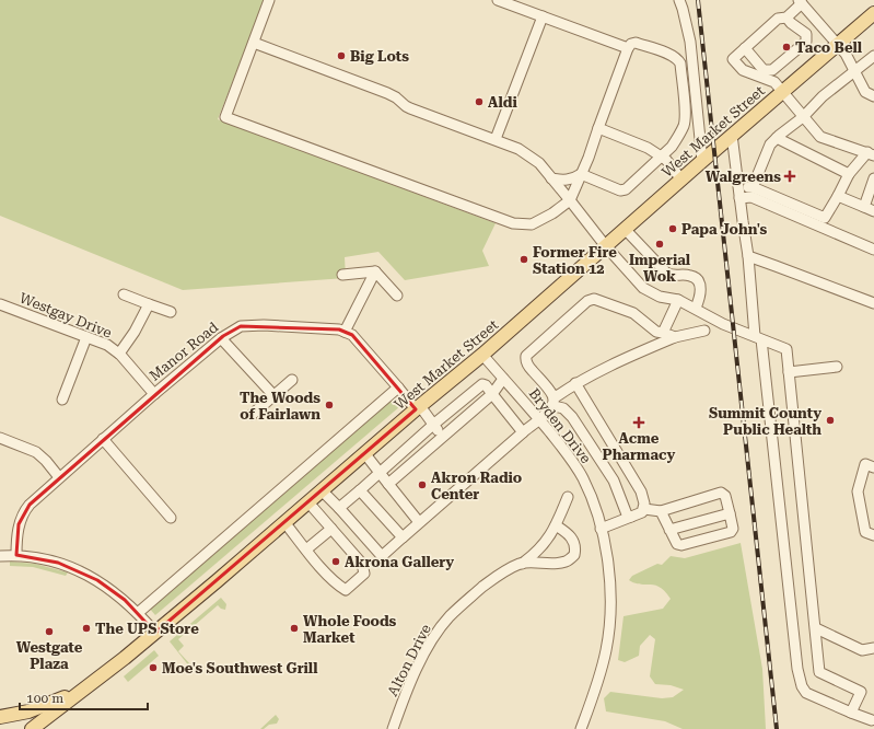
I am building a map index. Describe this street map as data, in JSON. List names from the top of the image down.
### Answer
{
  "streets": {
    "main road": ["West Market Street"],
    "street": [
      "Westgay Drive",
      "Manor Road",
      "Bryden Drive",
      "Alton Drive"
    ]
  },
  "crossings": [
    ["West Market Street", "Bryden Drive"],
    ["Westgay Drive", "Manor Road"]
  ],
  "places": {
    "other": [
      "Taco Bell",
      "Big Lots",
      "Aldi",
      "Papa John's",
      "Imperial Wok",
      "Former Fire Station 12",
      "The Woods of Fairlawn",
      "Summit County Public Health",
      "Akron Radio Center",
      "Akrona Gallery",
      "The UPS Store",
      "Whole Foods Market",
      "Westgate Plaza",
      "Moe's Southwest Grill"
    ],
    "health": ["Walgreens", "Acme Pharmacy"]
  },
  "scale_bar": "100 m"
}
